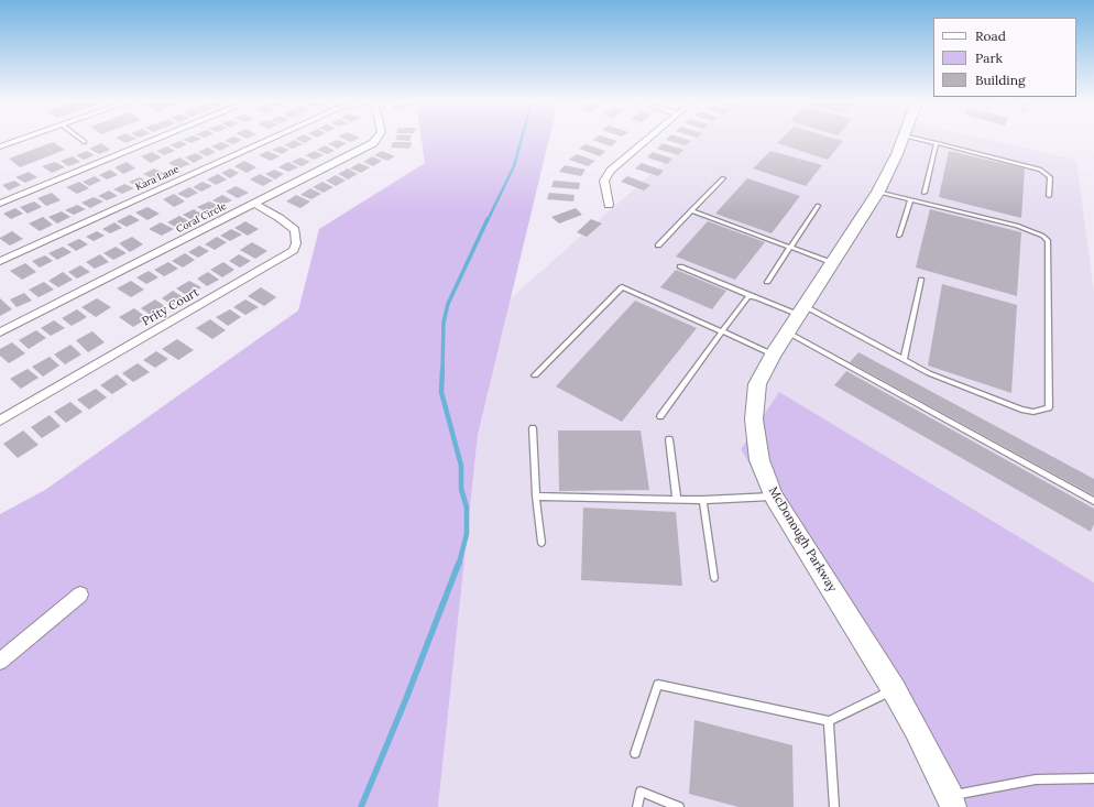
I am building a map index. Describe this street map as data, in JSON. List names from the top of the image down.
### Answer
{
  "streets": {
    "street": [
      "Kara Lane",
      "Coral Circle",
      "Prity Court",
      "McDonough Parkway"
    ]
  },
  "crossings": [
    ["Coral Circle", "Prity Court"]
  ],
  "legend": ["Road", "Park", "Building"]
}
